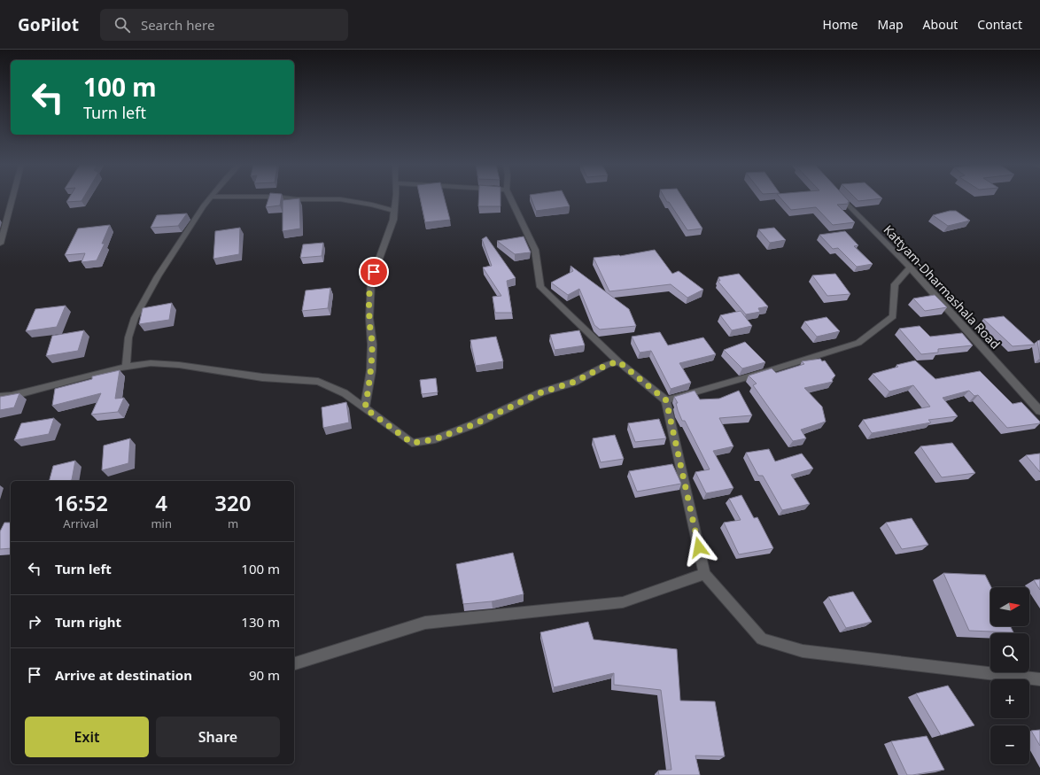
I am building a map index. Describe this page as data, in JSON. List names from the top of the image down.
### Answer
{
  "streets": {
    "street": ["Kattyam-Dharmashala Road"]
  },
  "north": "right",
  "page": {
    "header": "GoPilot",
    "search": "Search here",
    "nav": [
      "Home",
      "Map",
      "About",
      "Contact"
    ],
    "turn": ["100 m", "Turn left"],
    "eta": [
      "16:52",
      "Arrival",
      "4",
      "min",
      "320",
      "m"
    ],
    "list": [
      {
        "name": "Turn left",
        "value": "100 m"
      },
      {
        "name": "Turn right",
        "value": "130 m"
      },
      {
        "name": "Arrive at destination",
        "value": "90 m"
      }
    ],
    "map_buttons": ["+", "−"],
    "buttons": ["Exit", "Share"]
  }
}
